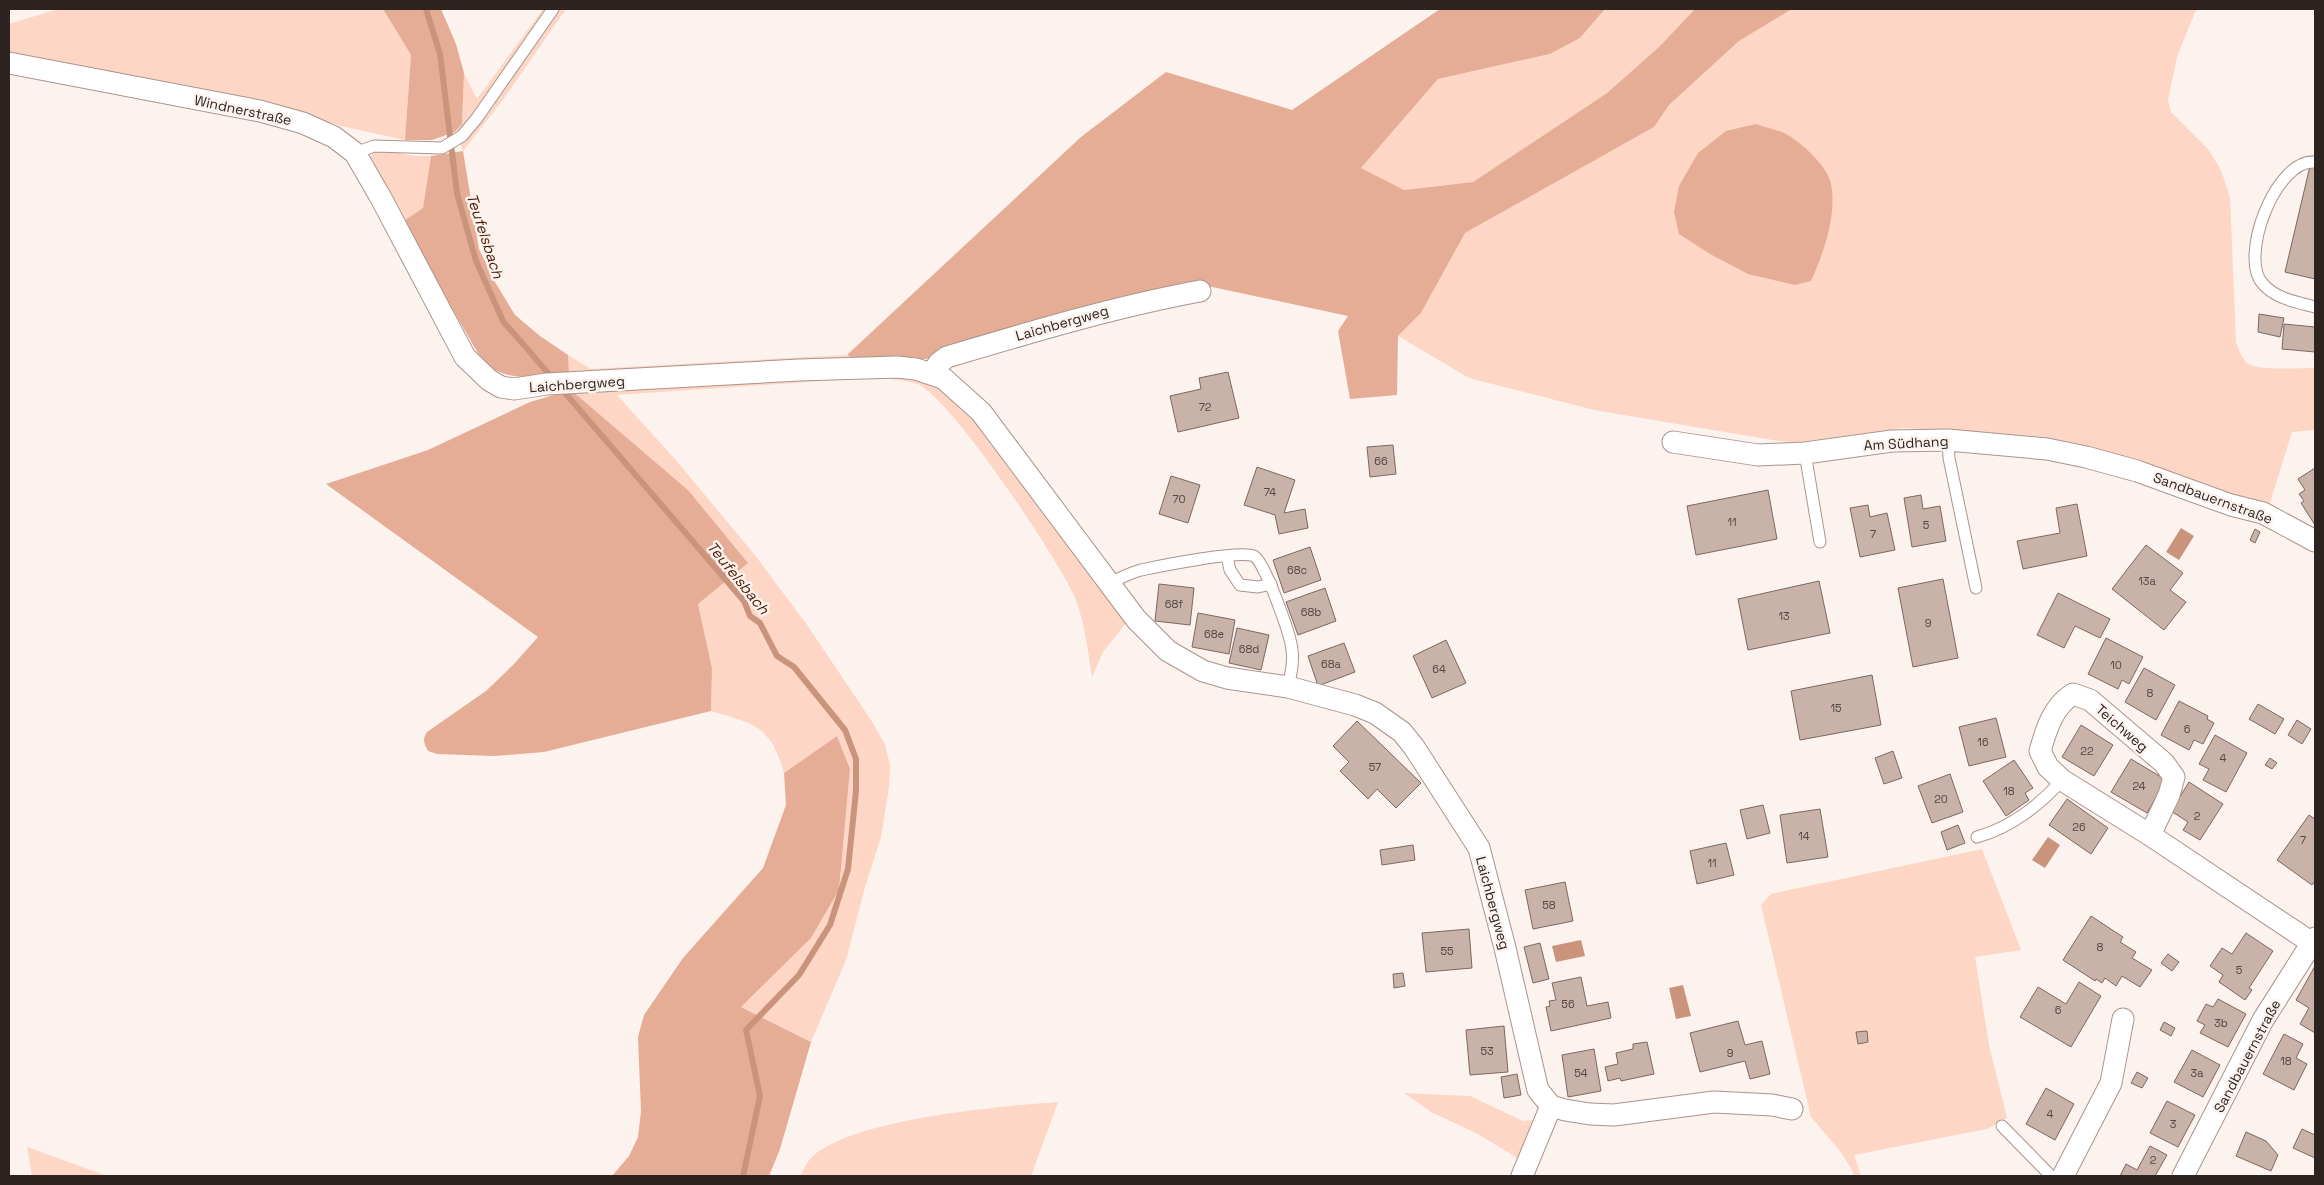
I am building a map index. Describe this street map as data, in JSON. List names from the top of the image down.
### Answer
{
  "streets": {
    "street": [
      "Windnerstraße",
      "Laichbergweg",
      "Am Südhang",
      "Sandbauernstraße",
      "Teichweg"
    ]
  },
  "crossings": [
    ["Windnerstraße", "Laichbergweg"],
    ["Am Südhang", "Sandbauernstraße"],
    ["Sandbauernstraße", "Teichweg"]
  ],
  "water": ["Teufelsbach"],
  "house_numbers": [
    "72",
    "66",
    "74",
    "70",
    "11",
    "5",
    "7",
    "68c",
    "13a",
    "68f",
    "68b",
    "13",
    "9",
    "68e",
    "68d",
    "68a",
    "10",
    "64",
    "8",
    "15",
    "6",
    "16",
    "22",
    "4",
    "57",
    "24",
    "18",
    "20",
    "2",
    "26",
    "14",
    "7",
    "11",
    "58",
    "8",
    "55",
    "5",
    "56",
    "6",
    "3b",
    "53",
    "9",
    "18",
    "54",
    "3a",
    "4",
    "3",
    "2"
  ]
}
